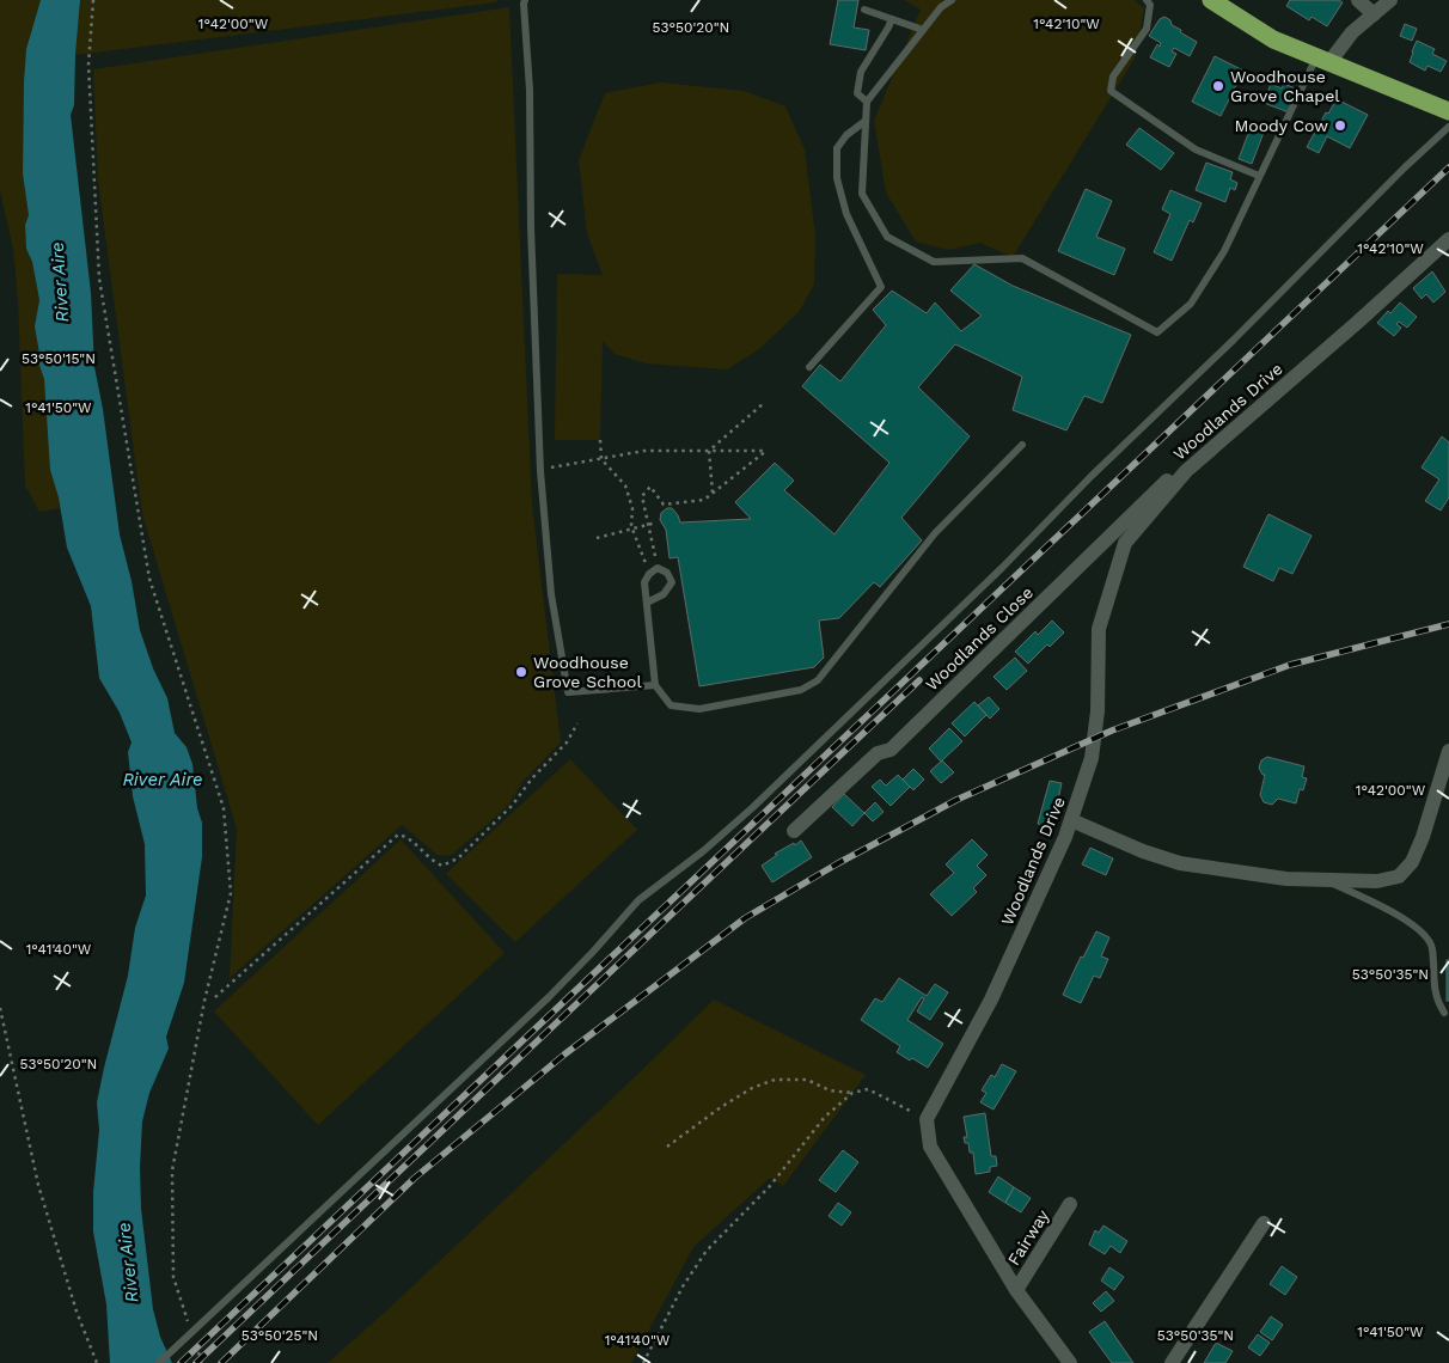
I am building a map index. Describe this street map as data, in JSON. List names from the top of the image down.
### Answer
{
  "streets": {
    "street": ["Woodlands Drive", "Woodlands Close", "Fairway"]
  },
  "crossings": [
    ["Woodlands Drive", "Woodlands Close"]
  ],
  "water": ["River Aire"],
  "places": ["Woodhouse Grove Chapel", "Moody Cow", "Woodhouse Grove School"],
  "coordinates": [
    "1°42'00\"W",
    "1°42'10\"W",
    "53°50'20\"N",
    "53°50'15\"N",
    "1°41'50\"W",
    "1°41'40\"W",
    "53°50'35\"N",
    "53°50'25\"N"
  ]
}
